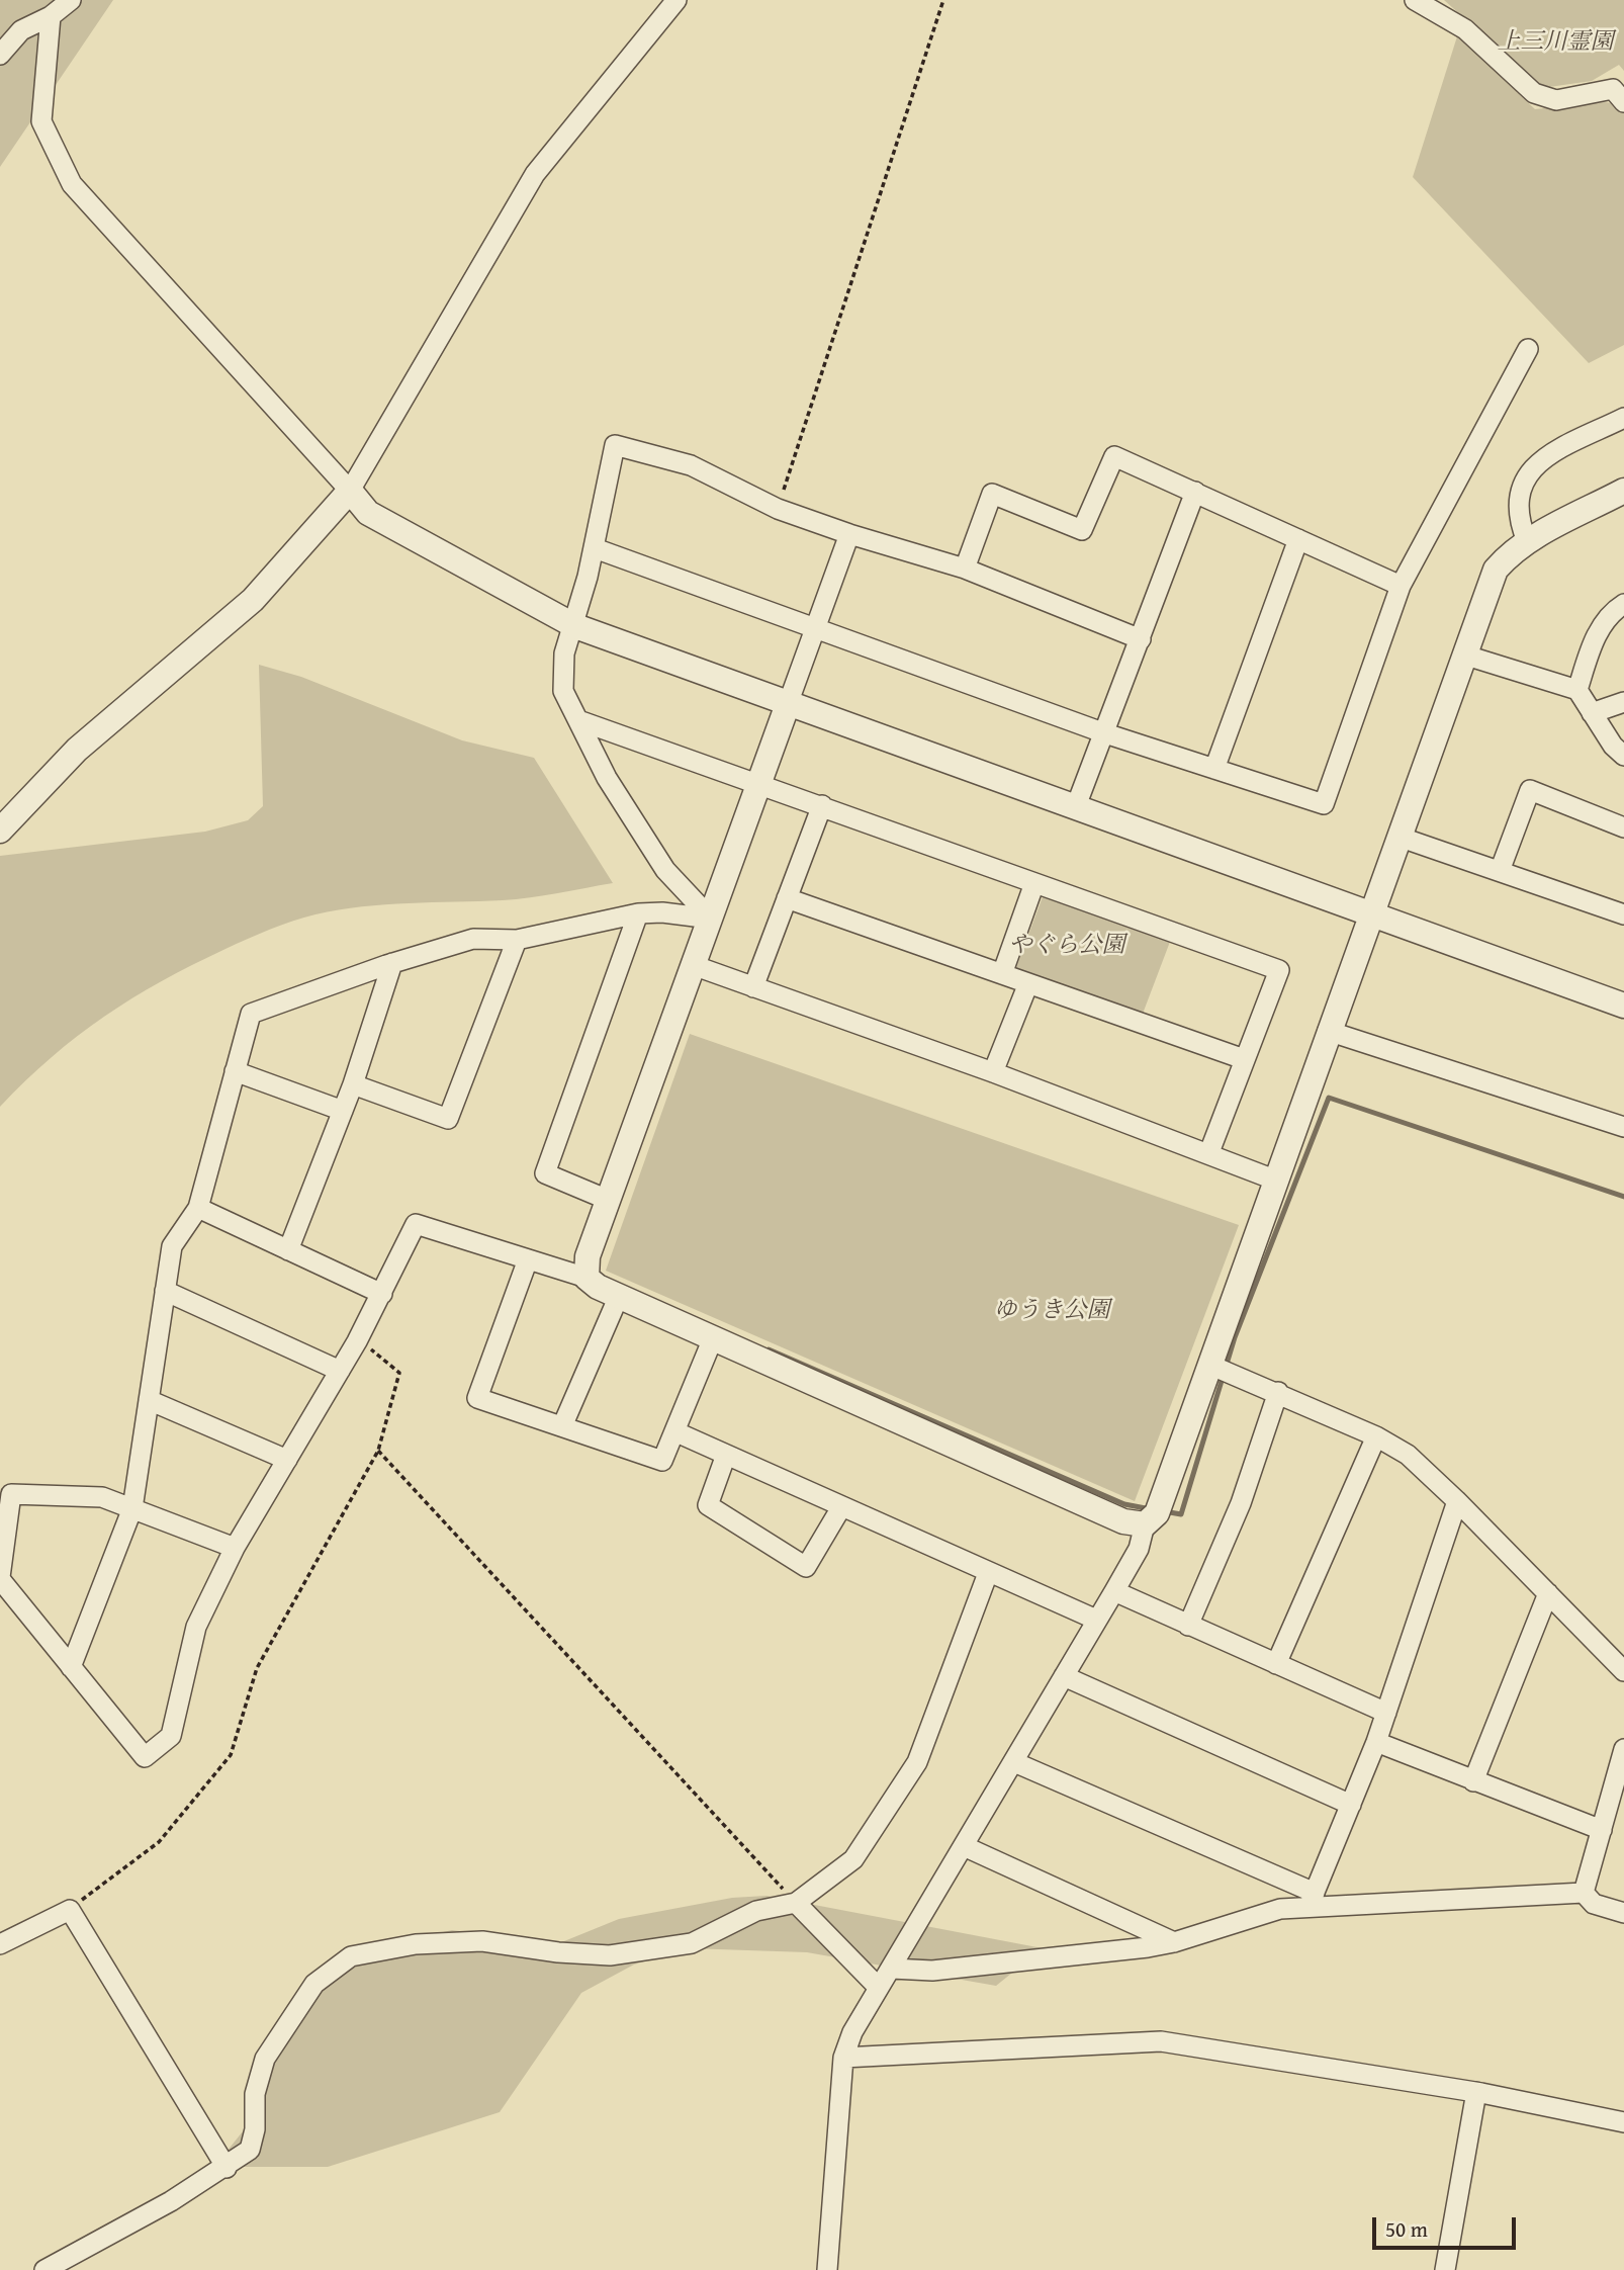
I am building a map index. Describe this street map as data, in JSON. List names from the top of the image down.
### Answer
{
  "parks": ["上三川霊園", "やぐら公園", "ゆうき公園"],
  "scale_bar": "50 m"
}
